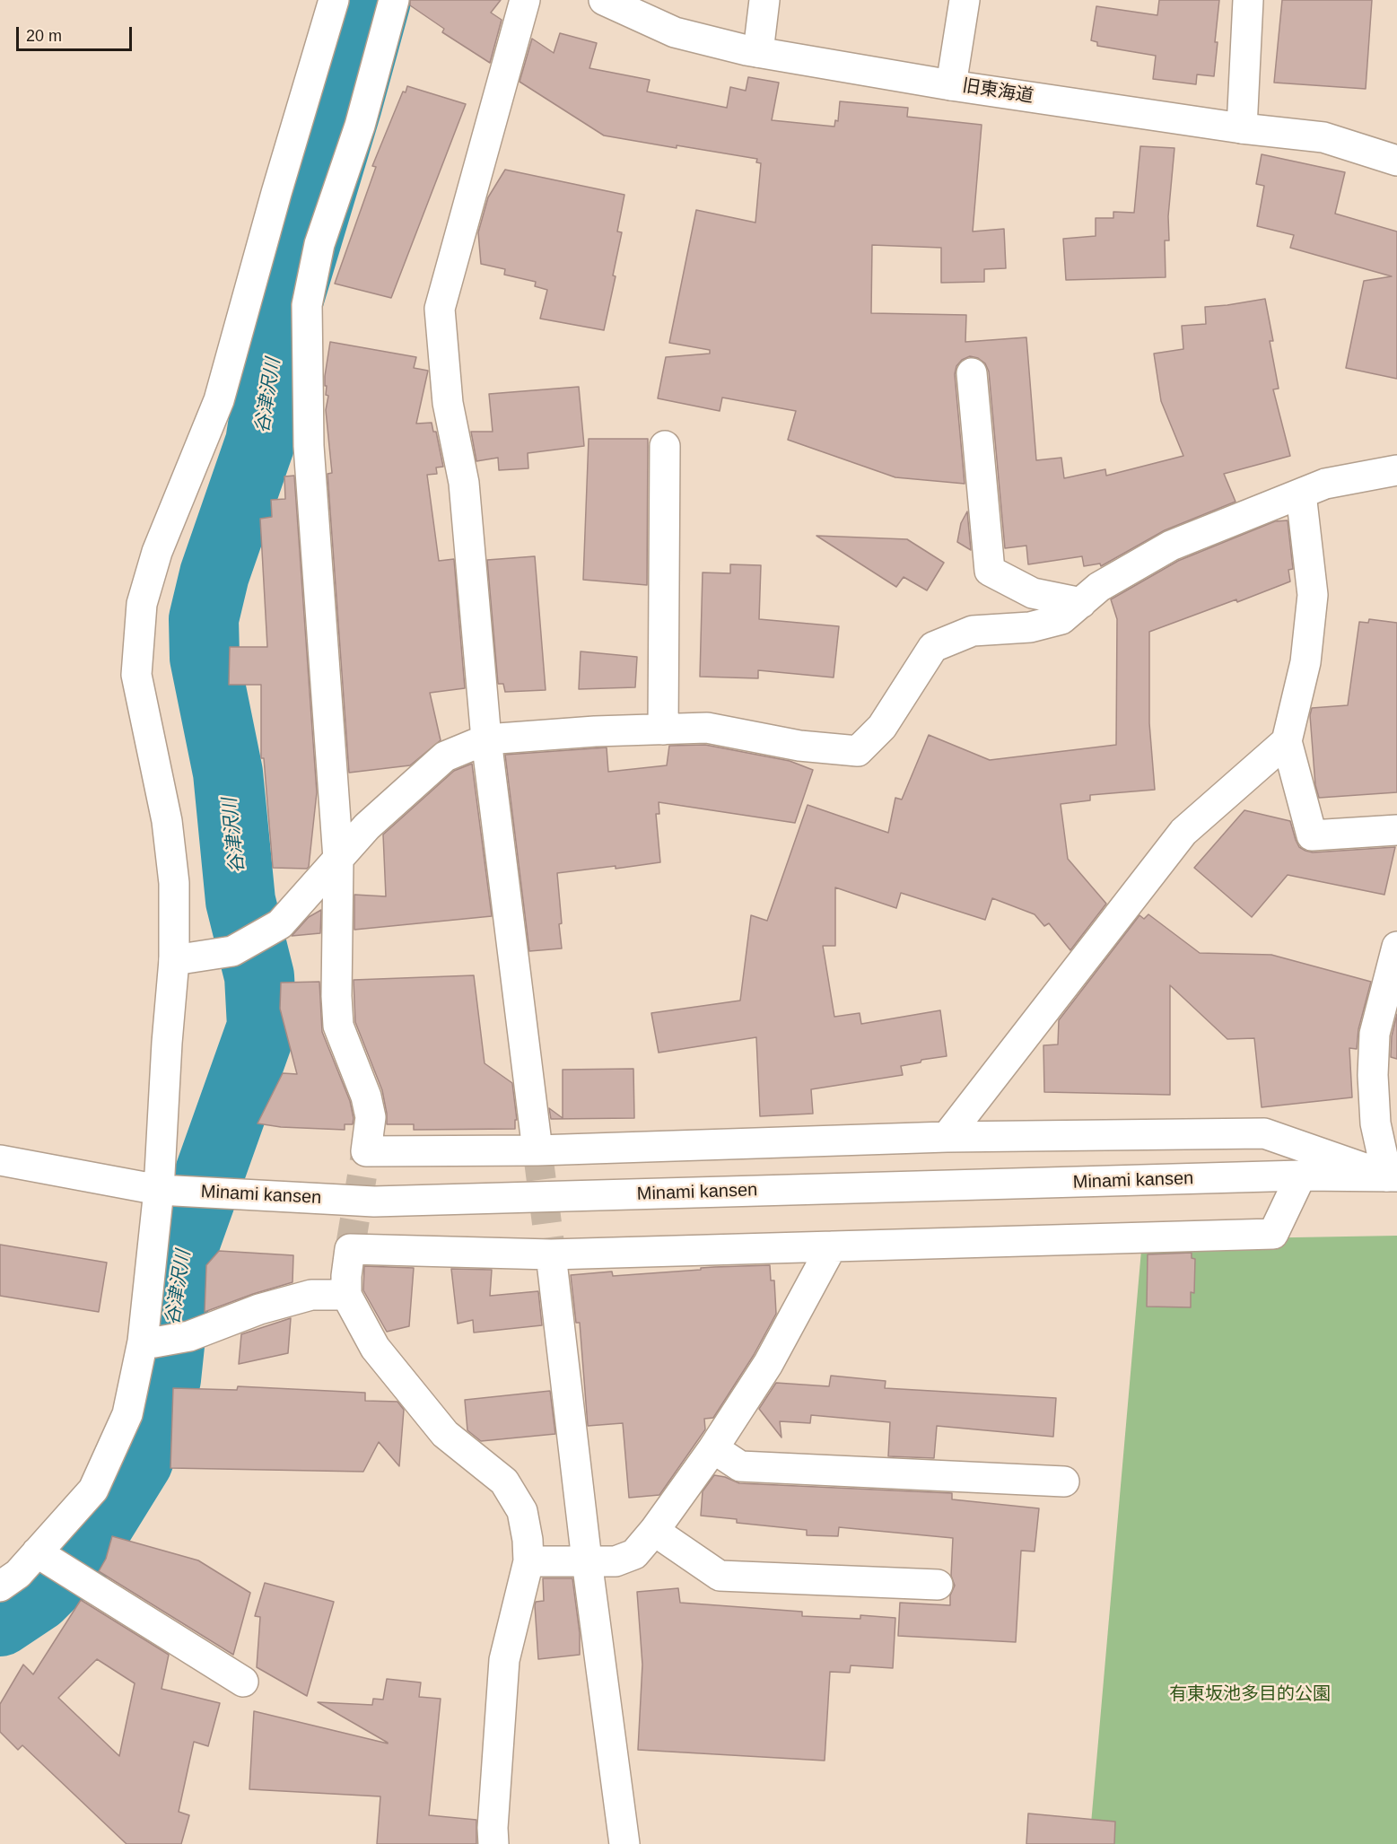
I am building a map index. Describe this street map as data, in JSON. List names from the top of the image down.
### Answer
{
  "streets": {
    "street": ["旧東海道", "Minami kansen"]
  },
  "water": ["谷津沢川"],
  "parks": ["有東坂池多目的公園"],
  "scale_bar": "20 m"
}
